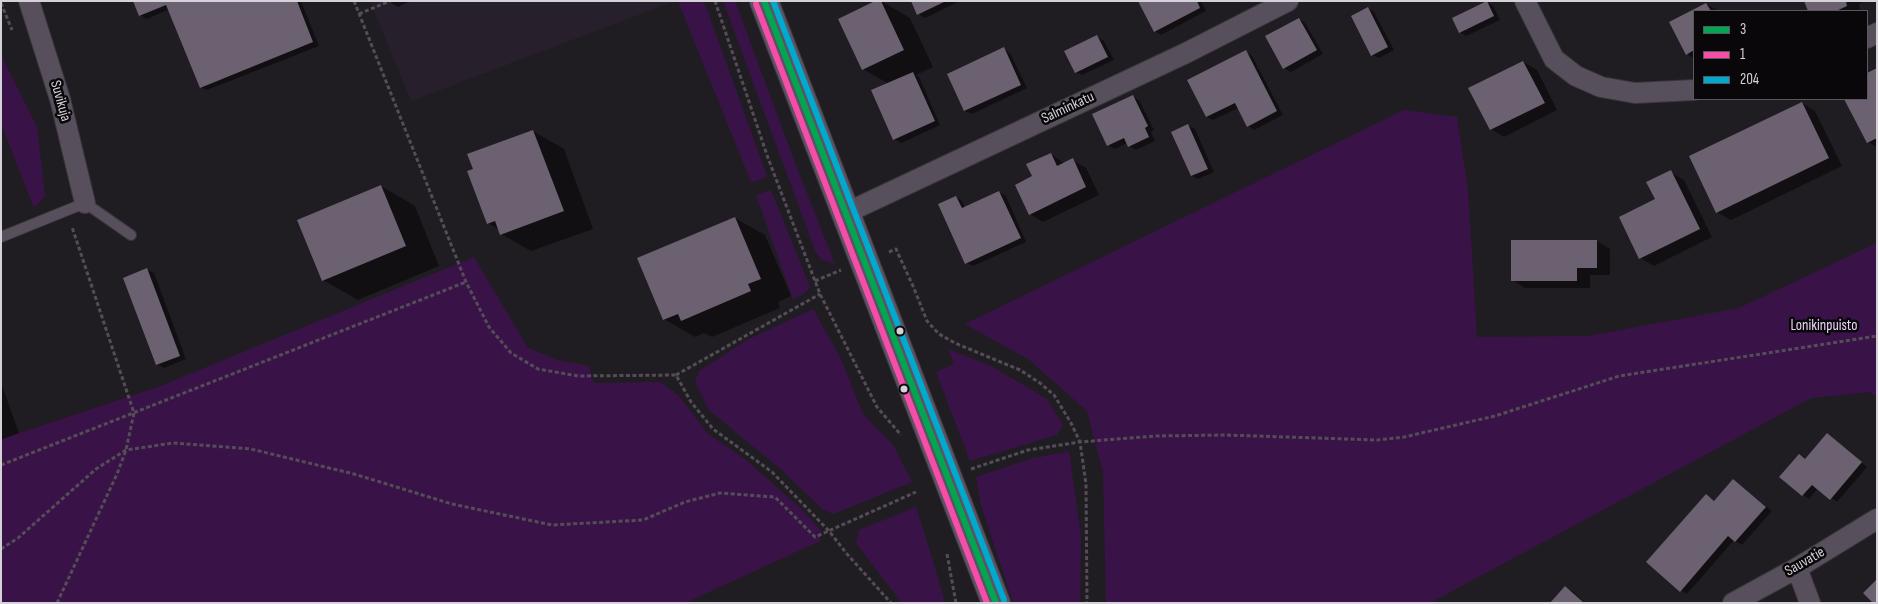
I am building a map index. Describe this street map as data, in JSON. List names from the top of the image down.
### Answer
{
  "streets": {
    "street": ["Suvikuja", "Salminkatu", "Sauvatie"]
  },
  "parks": ["Lonikinpuisto"],
  "lines": ["transit line 3", "transit line 204", "transit line 1"],
  "legend": ["3", "1", "204"]
}
